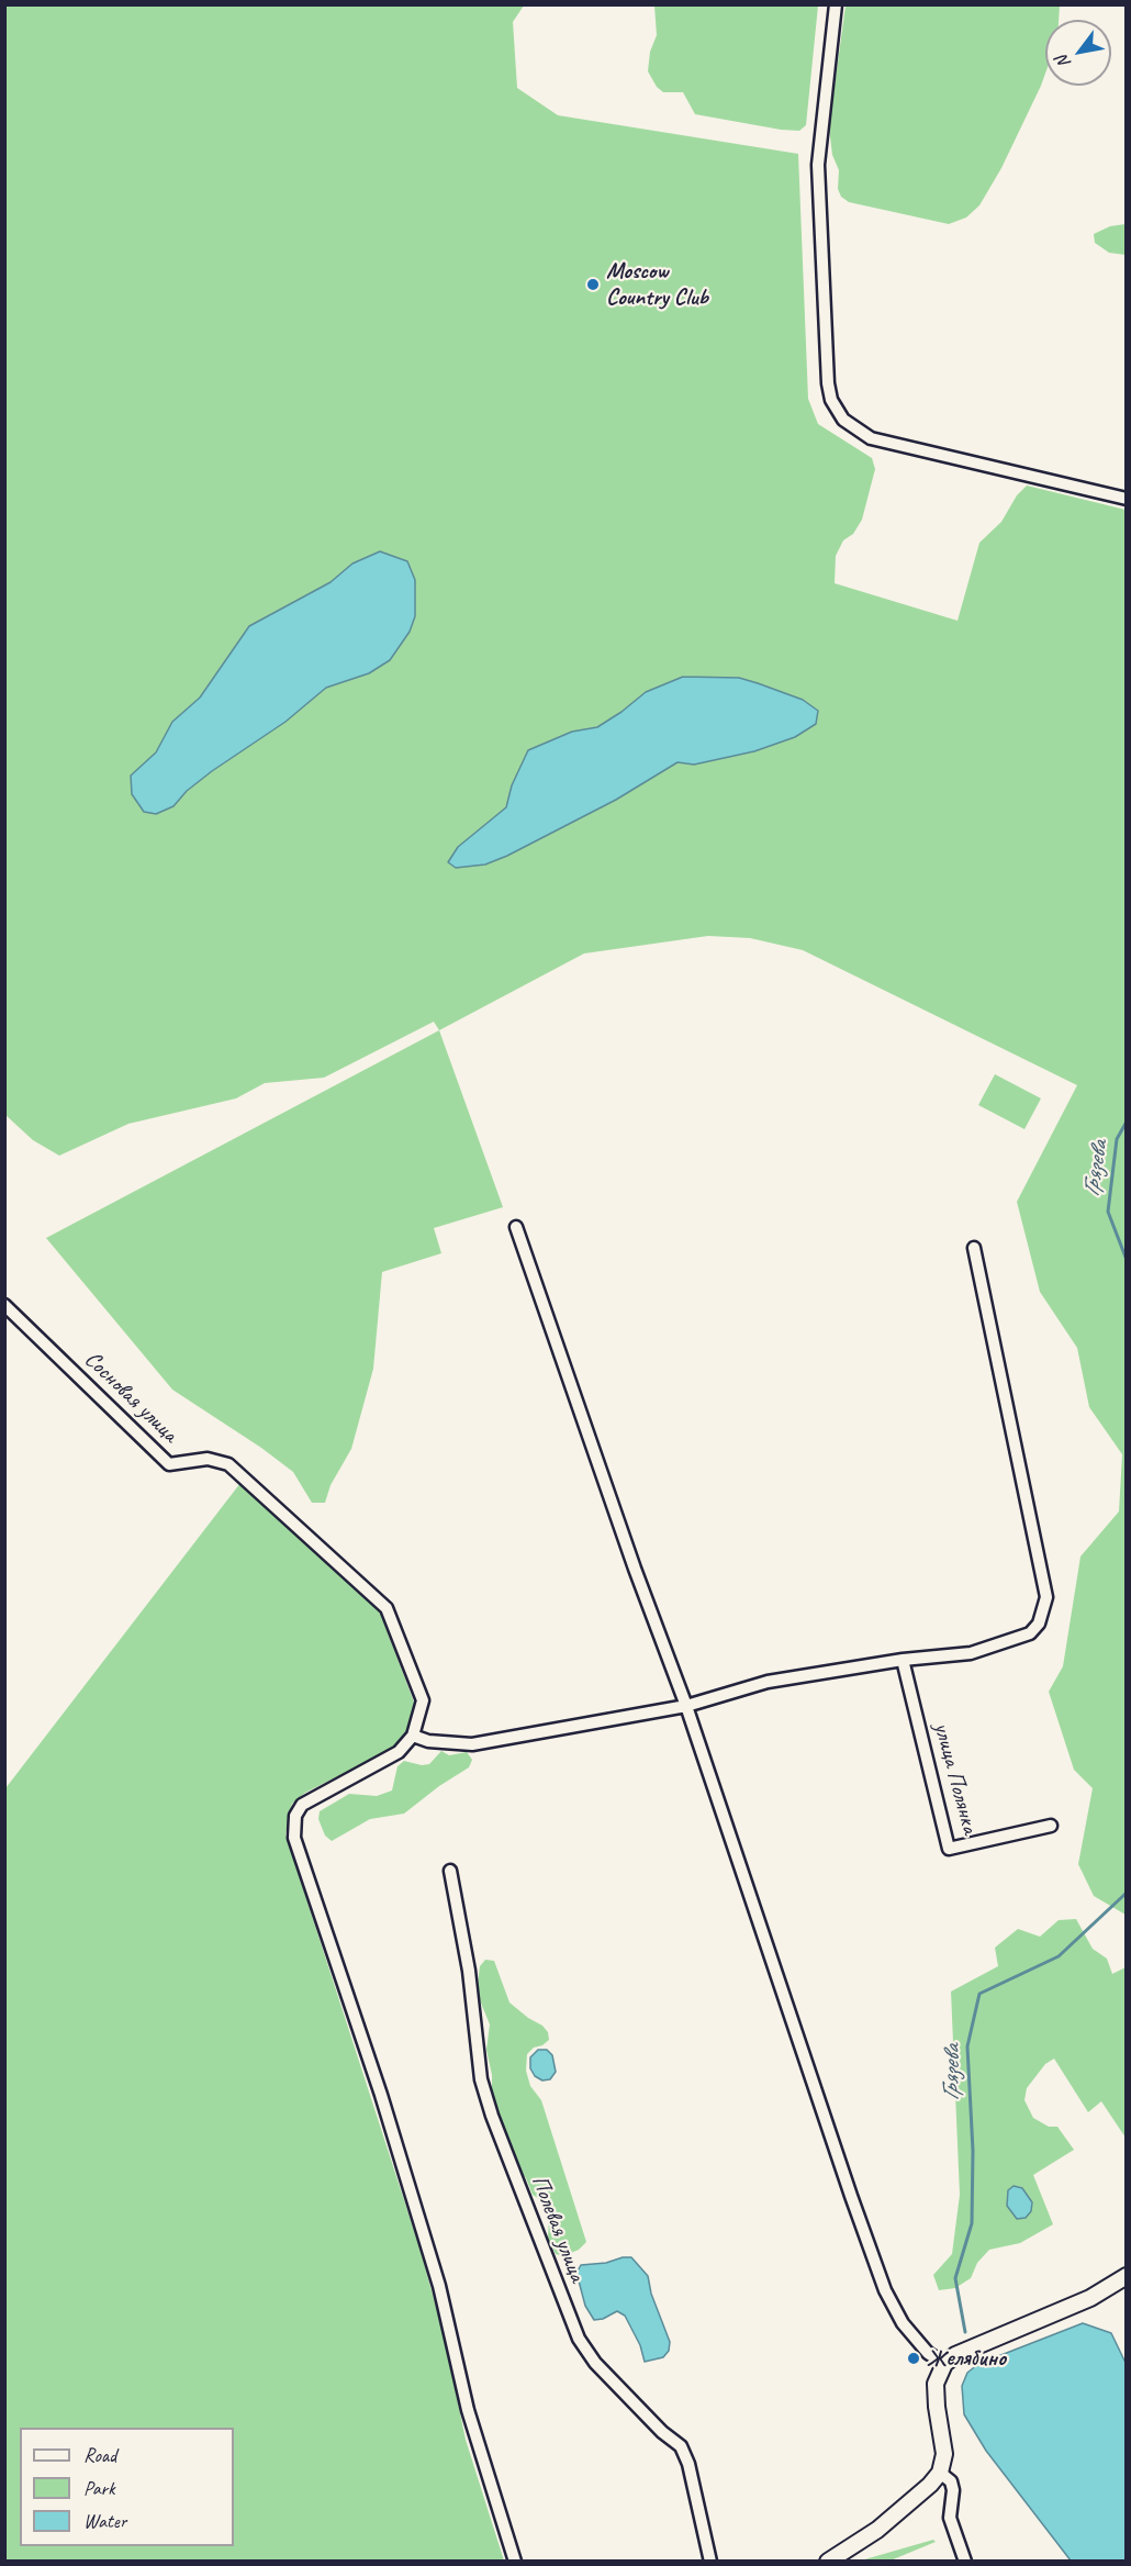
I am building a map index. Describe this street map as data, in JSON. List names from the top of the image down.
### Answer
{
  "streets": {
    "street": ["Сосновая улица", "улица Полянка", "Полевая улица"]
  },
  "water": ["Грязева"],
  "places": ["Moscow Country Club", "Желябино"],
  "legend": ["Road", "Park", "Water"],
  "north": "bottom left"
}
